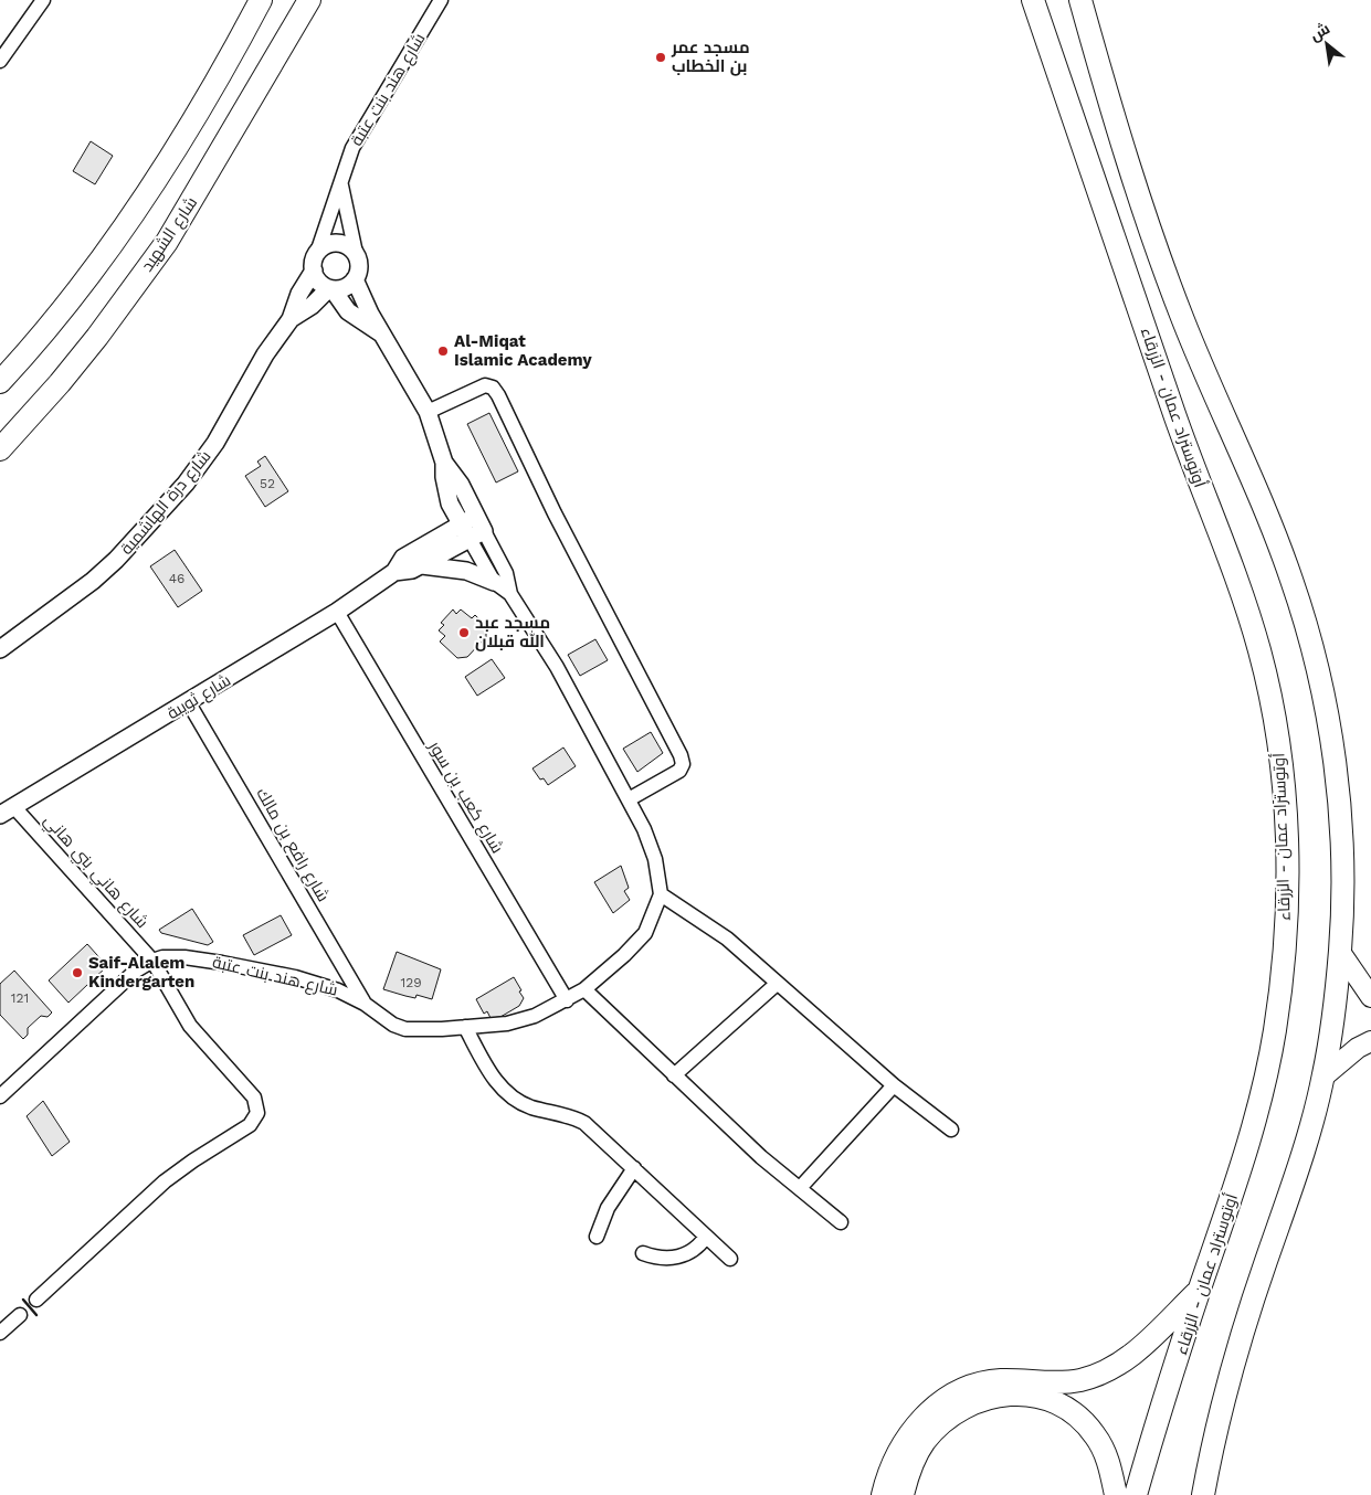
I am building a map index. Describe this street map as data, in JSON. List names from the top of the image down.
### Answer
{
  "streets": {
    "highway": ["شارع الشهيد", "أوتوستراد عمان - الزرقاء"],
    "street": [
      "شارع هند بنت عتبة",
      "شارع درة الهاشمية",
      "شارع ثويبة",
      "شارع كعب بن سور",
      "شارع رافع بن مالك",
      "شارع هاني بني هاني"
    ]
  },
  "crossings": [
    ["شارع هند بنت عتبة", "شارع درة الهاشمية"],
    ["شارع هند بنت عتبة", "شارع كعب بن سور"],
    ["شارع هند بنت عتبة", "شارع رافع بن مالك"],
    ["شارع هند بنت عتبة", "شارع هاني بني هاني"],
    ["شارع ثويبة", "شارع كعب بن سور"],
    ["شارع ثويبة", "شارع رافع بن مالك"],
    ["شارع ثويبة", "شارع هاني بني هاني"]
  ],
  "places": [
    "مسجد عمر بن الخطاب",
    "Al-Miqat Islamic Academy",
    "مسجد عبد الله قبلان",
    "Saif-Alalem Kindergarten"
  ],
  "house_numbers": [
    "52",
    "46",
    "129",
    "121"
  ],
  "north": "top left"
}
